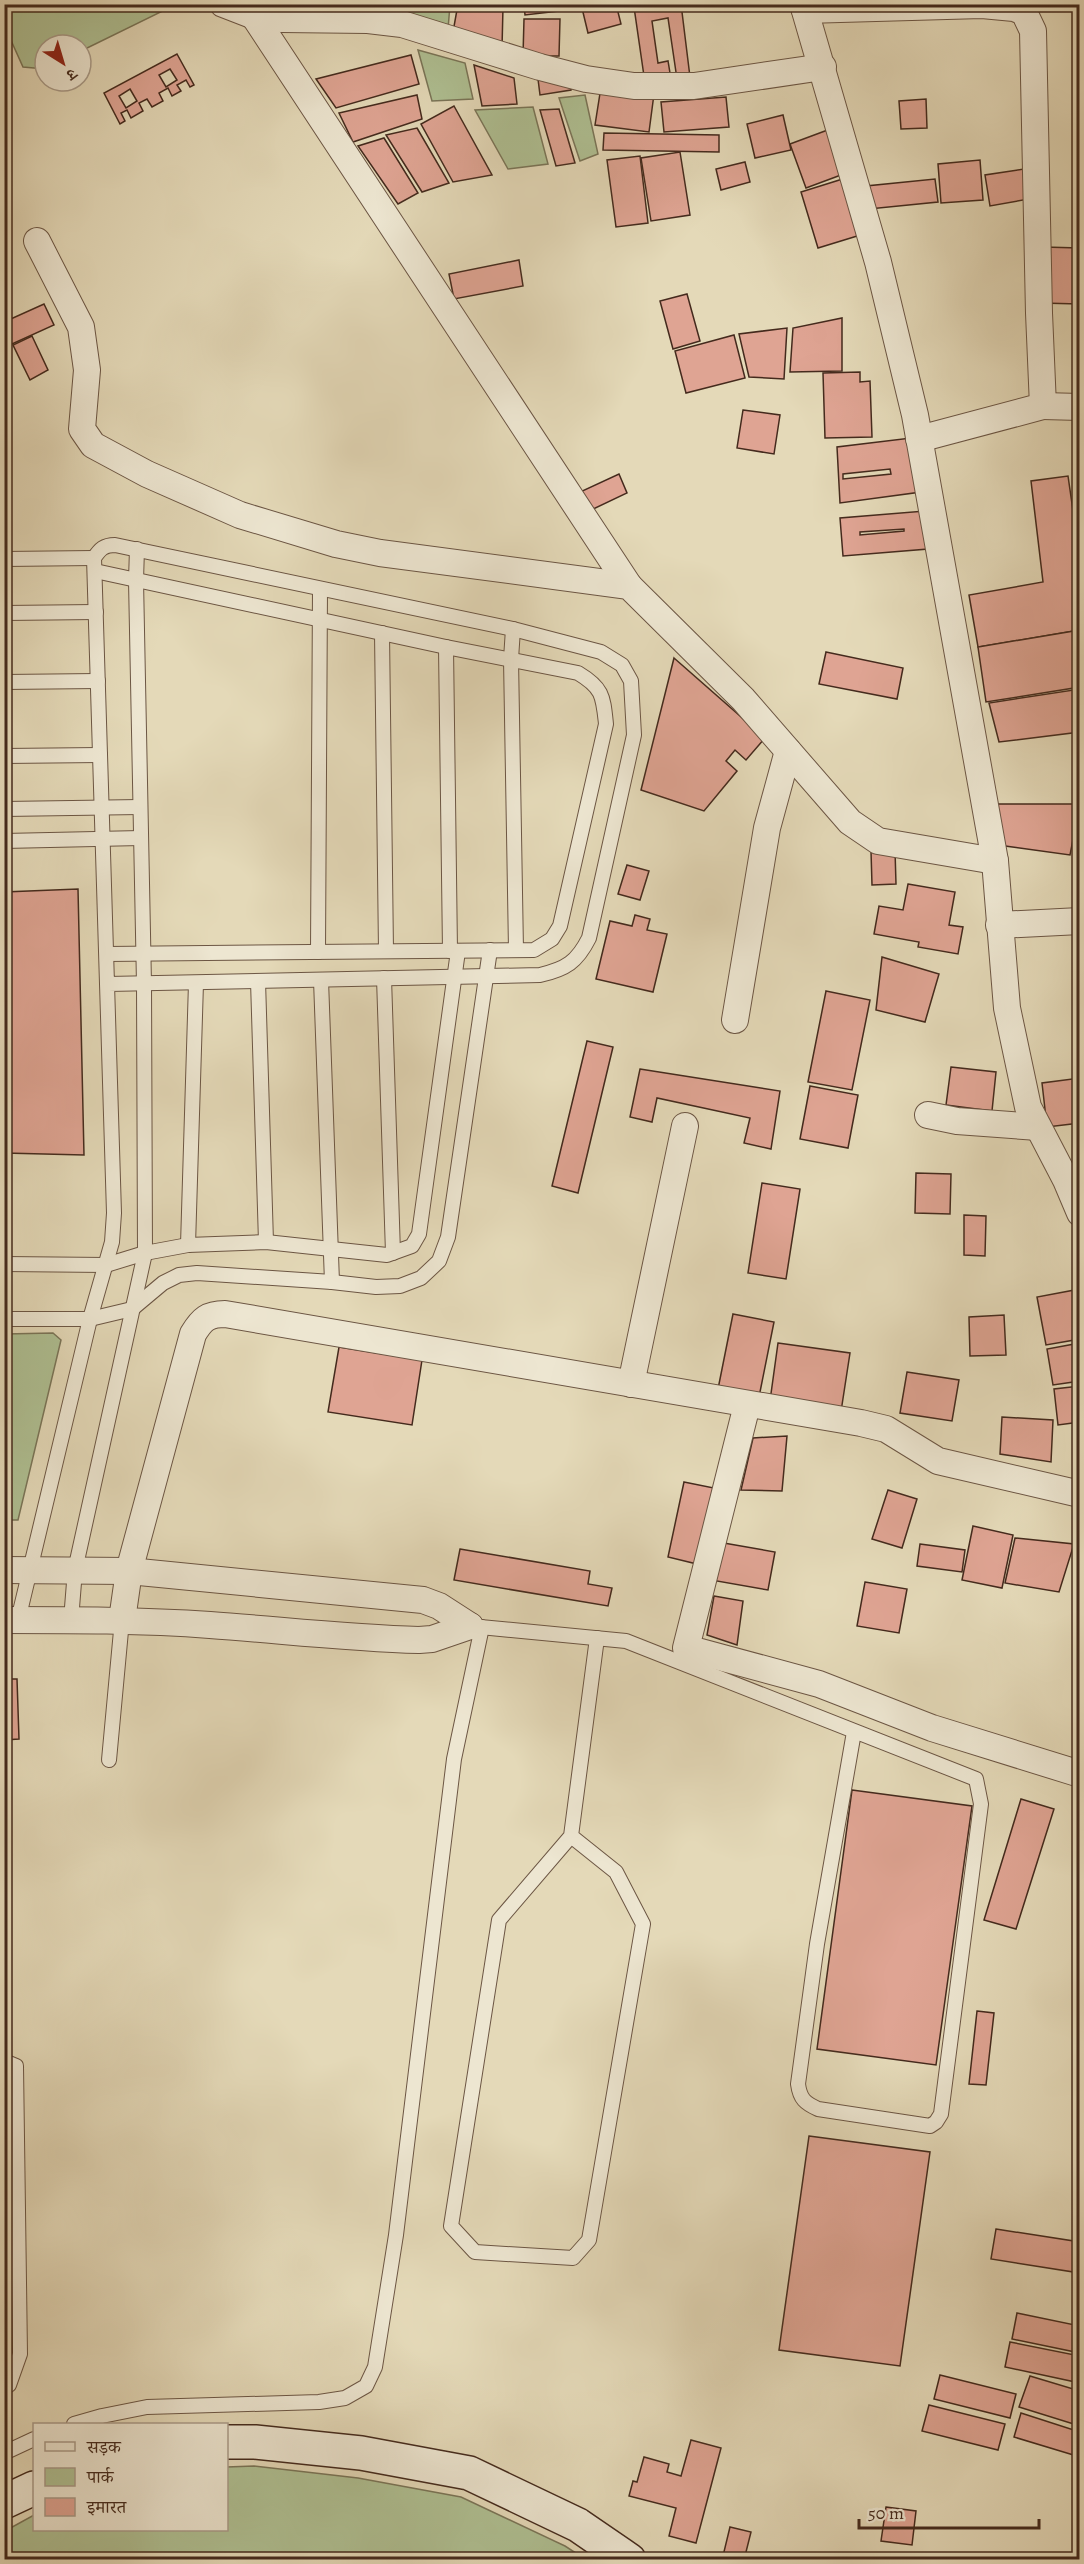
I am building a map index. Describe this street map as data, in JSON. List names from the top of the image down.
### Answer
{
  "legend": ["सड़क", "पार्क", "इमारत"],
  "scale_bar": "50 m",
  "north": "bottom right"
}
